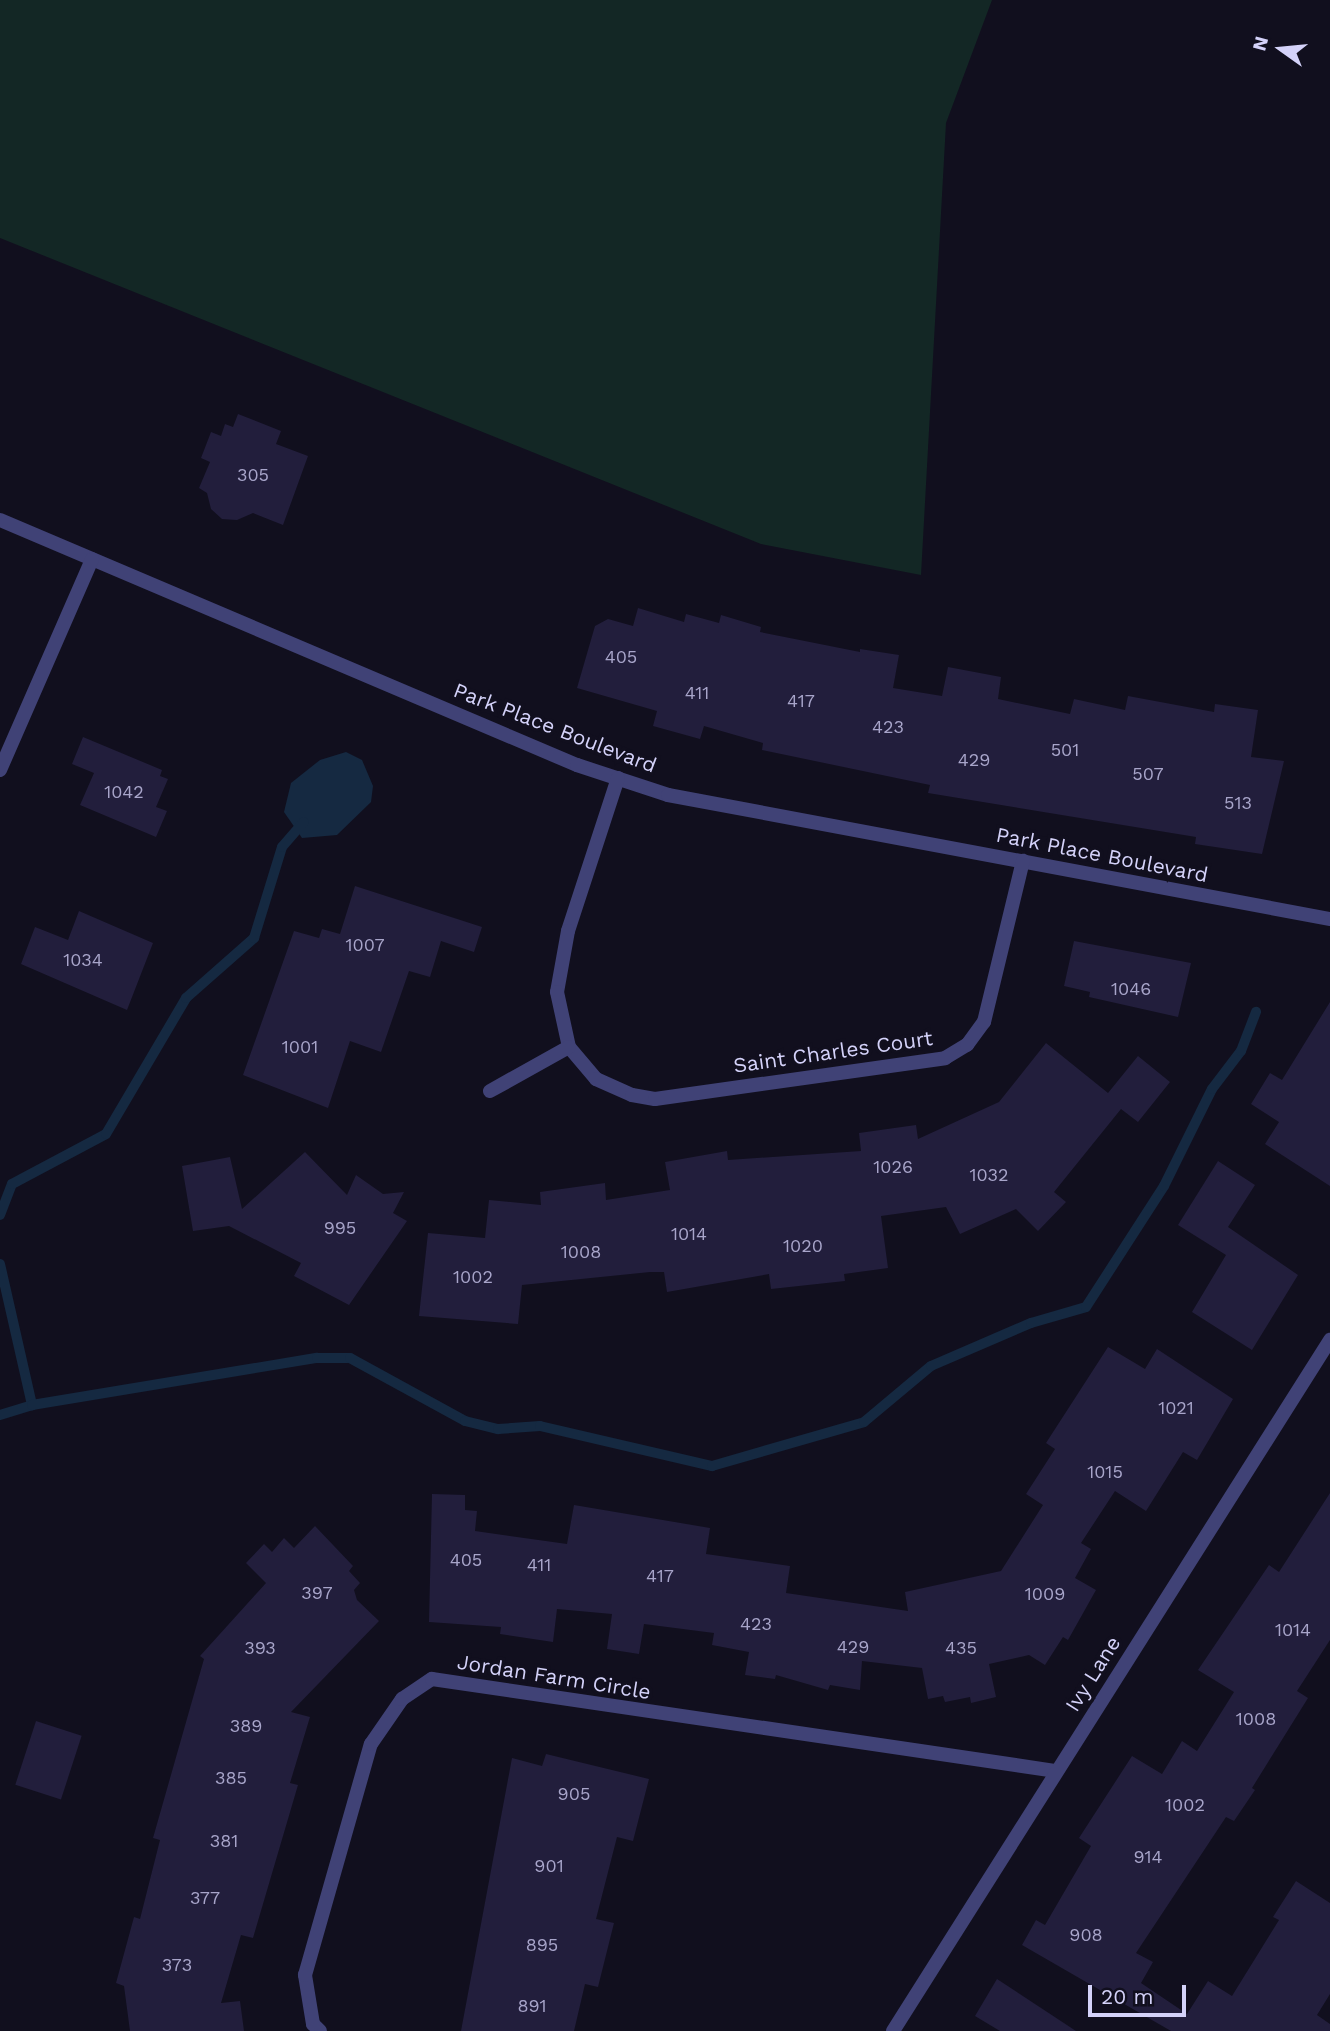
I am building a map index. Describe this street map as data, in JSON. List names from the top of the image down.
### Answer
{
  "streets": {
    "street": [
      "Park Place Boulevard",
      "Saint Charles Court",
      "Ivy Lane",
      "Jordan Farm Circle"
    ]
  },
  "crossings": [
    ["Park Place Boulevard", "Saint Charles Court"],
    ["Ivy Lane", "Jordan Farm Circle"]
  ],
  "house_numbers": [
    "305",
    "405",
    "411",
    "417",
    "423",
    "501",
    "429",
    "507",
    "1042",
    "513",
    "1007",
    "1034",
    "1046",
    "1001",
    "1026",
    "1032",
    "995",
    "1014",
    "1020",
    "1008",
    "1002",
    "1021",
    "1015",
    "405",
    "411",
    "417",
    "397",
    "1009",
    "423",
    "1014",
    "429",
    "393",
    "435",
    "1008",
    "389",
    "385",
    "905",
    "1002",
    "381",
    "914",
    "901",
    "377",
    "908",
    "895",
    "373",
    "891"
  ],
  "scale_bar": "20 m",
  "north": "left"
}
